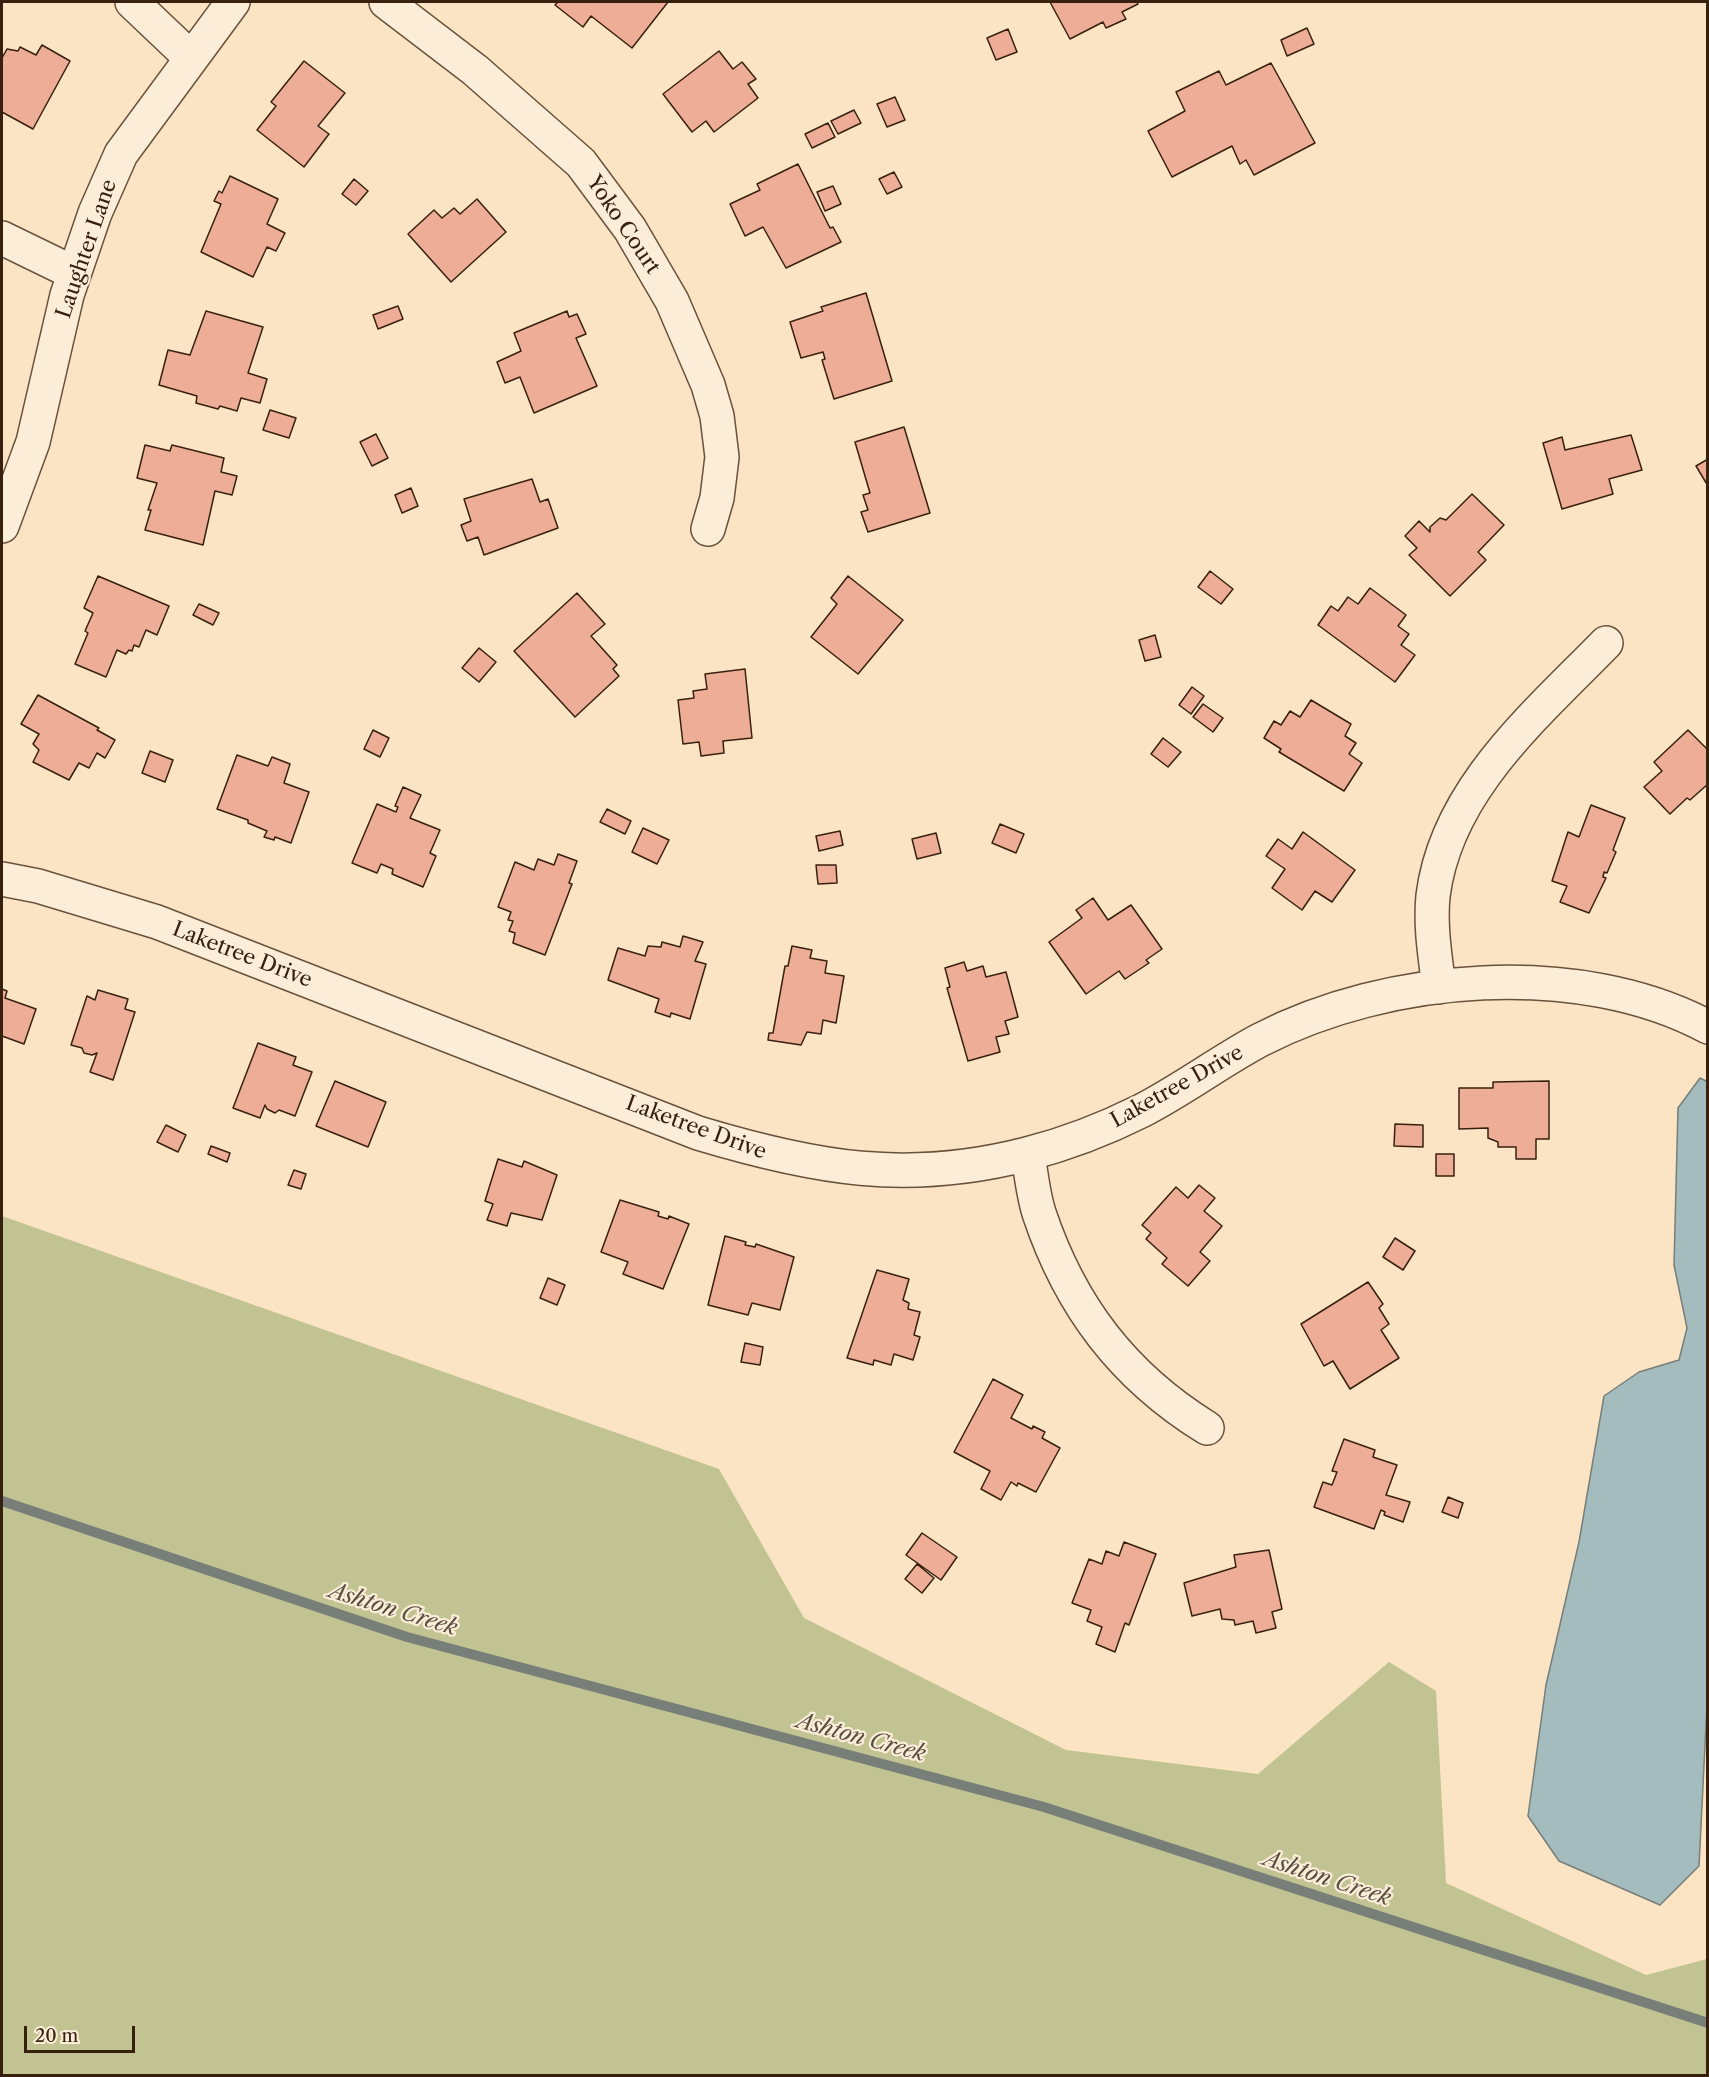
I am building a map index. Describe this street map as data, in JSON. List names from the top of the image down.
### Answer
{
  "streets": {
    "street": ["Yoko Court", "Laughter Lane", "Laketree Drive"]
  },
  "water": ["Ashton Creek"],
  "scale_bar": "20 m"
}
